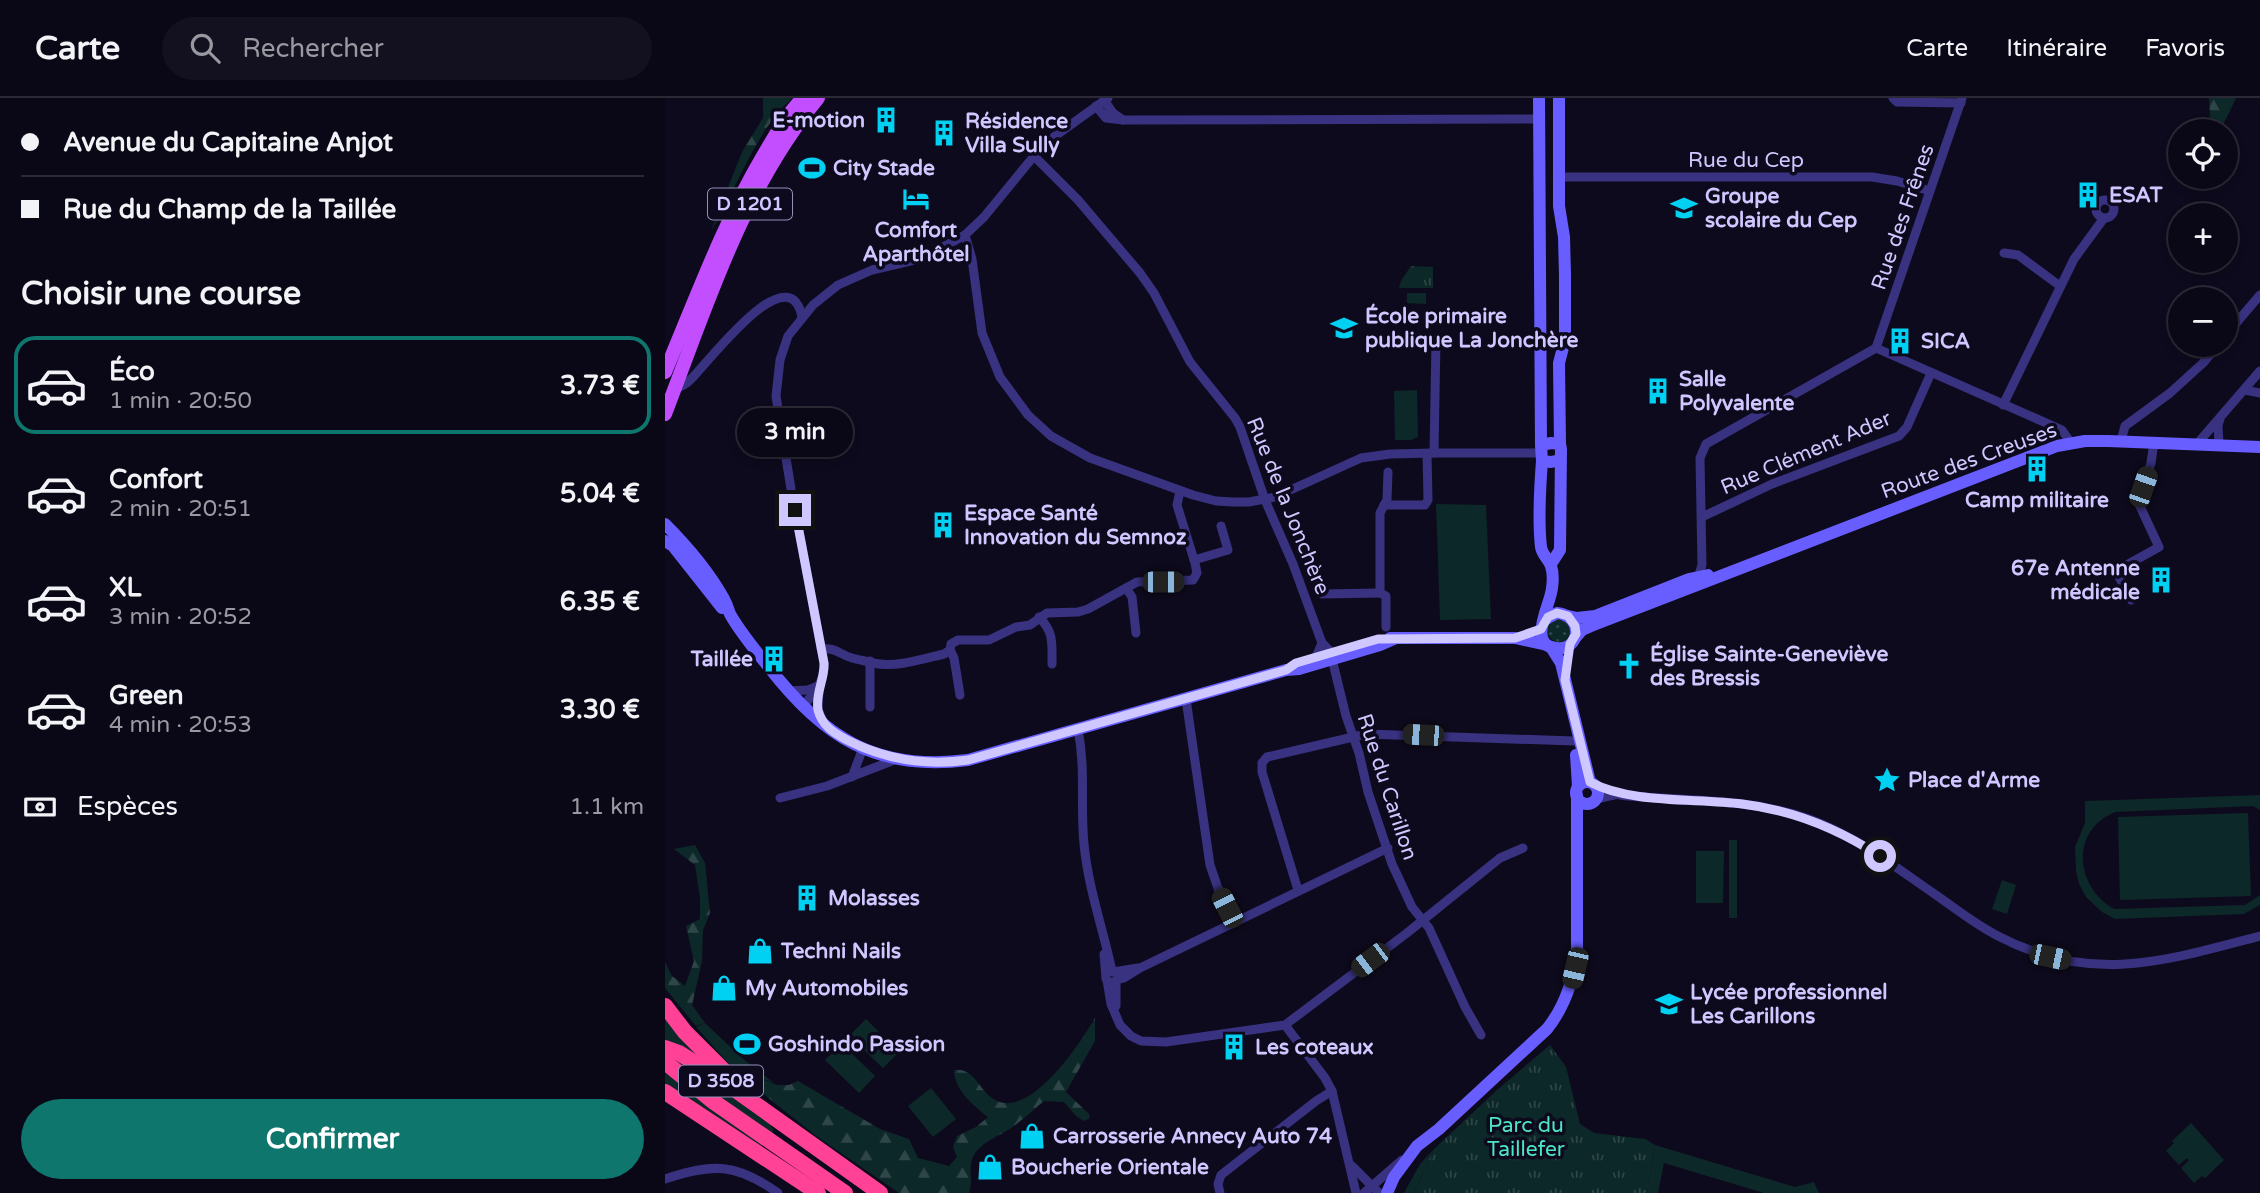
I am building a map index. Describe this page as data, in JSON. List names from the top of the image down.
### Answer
{
  "streets": {
    "highway": ["D 3508"],
    "main road": ["D 1201", "Route des Creuses"],
    "street": [
      "Rue du Cep",
      "Rue des Frênes",
      "Rue Clément Ader",
      "Rue de la Jonchère",
      "Rue du Carillon"
    ]
  },
  "crossings": [
    ["Rue du Cep", "Rue des Frênes"],
    ["Rue de la Jonchère", "Rue du Carillon"]
  ],
  "parks": ["Parc du Taillefer"],
  "places": {
    "building": [
      "E-motion",
      "Résidence Villa Sully",
      "ESAT",
      "SICA",
      "Salle Polyvalente",
      "Camp militaire",
      "Espace Santé Innovation du Semnoz",
      "67e Antenne médicale",
      "Taillée",
      "Molasses",
      "Les coteaux"
    ],
    "sports": ["City Stade", "Goshindo Passion"],
    "hotel": ["Comfort Aparthôtel"],
    "school or university": ["Groupe scolaire du Cep", "École primaire publique La Jonchère", "Lycée professionnel Les Carillons"],
    "church": ["Église Sainte-Geneviève des Bressis"],
    "place": ["Place d'Arme"],
    "shop": [
      "Techni Nails",
      "My Automobiles",
      "Carrosserie Annecy Auto 74",
      "Boucherie Orientale"
    ]
  },
  "page": {
    "header": "Carte",
    "search": "Rechercher",
    "nav": ["Carte", "Itinéraire", "Favoris"],
    "banner": ["Avenue du Capitaine Anjot", "Rue du Champ de la Taillée"],
    "map_buttons": ["+", "−"],
    "heading": "Choisir une course",
    "list": [
      {
        "name": "Éco",
        "note": "1 min · 20:50",
        "value": "3.73 €"
      },
      {
        "name": "Confort",
        "note": "2 min · 20:51",
        "value": "5.04 €"
      },
      {
        "name": "XL",
        "note": "3 min · 20:52",
        "value": "6.35 €"
      },
      {
        "name": "Green",
        "note": "4 min · 20:53",
        "value": "3.30 €"
      }
    ],
    "bubble": "3 min",
    "pay": ["Espèces", "1.1 km"],
    "buttons": "Confirmer"
  }
}
